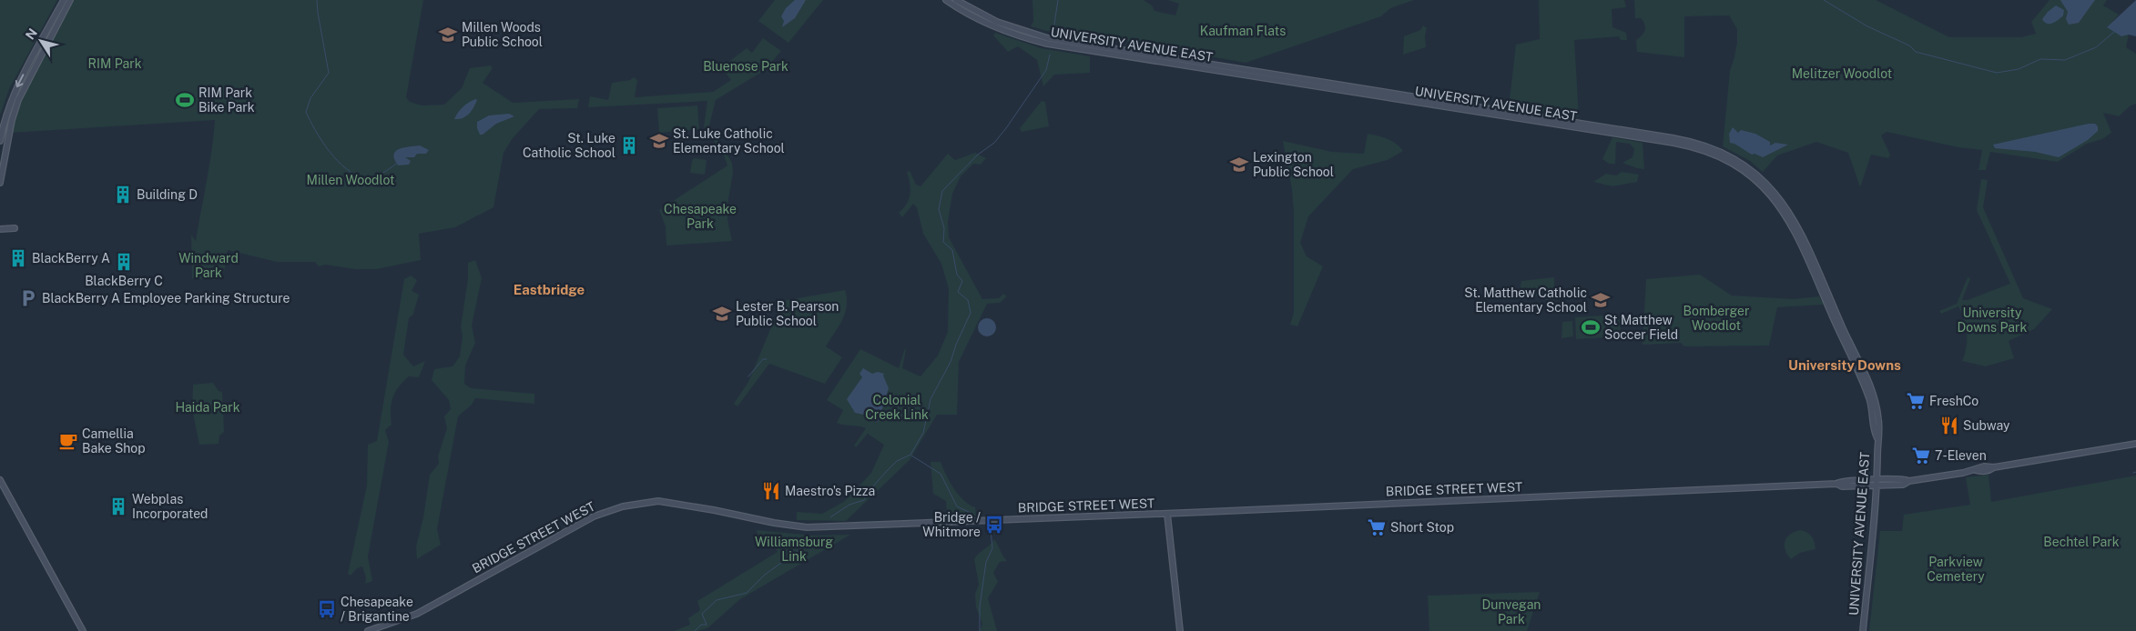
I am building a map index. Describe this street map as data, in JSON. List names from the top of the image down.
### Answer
{
  "streets": {
    "main road": ["UNIVERSITY AVENUE EAST", "BRIDGE STREET WEST"]
  },
  "crossings": [
    ["UNIVERSITY AVENUE EAST", "BRIDGE STREET WEST"]
  ],
  "districts": ["Eastbridge", "University Downs"],
  "parks": [
    "Kaufman Flats",
    "RIM Park",
    "Bluenose Park",
    "Melitzer Woodlot",
    "Millen Woodlot",
    "Chesapeake Park",
    "Windward Park",
    "Bomberger Woodlot",
    "University Downs Park",
    "Colonial Creek Link",
    "Haida Park",
    "Williamsburg Link",
    "Bechtel Park",
    "Parkview Cemetery",
    "Dunvegan Park"
  ],
  "places": {
    "school or university": [
      "Millen Woods Public School",
      "St. Luke Catholic Elementary School",
      "Lexington Public School",
      "St. Matthew Catholic Elementary School",
      "Lester B. Pearson Public School"
    ],
    "sports": ["RIM Park Bike Park", "St Matthew Soccer Field"],
    "building": [
      "St. Luke Catholic School",
      "Building D",
      "BlackBerry A",
      "BlackBerry C",
      "Webplas Incorporated"
    ],
    "parking": ["BlackBerry A Employee Parking Structure"],
    "supermarket": ["FreshCo", "7-Eleven", "Short Stop"],
    "restaurant": ["Subway", "Maestro's Pizza"],
    "cafe": ["Camellia Bake Shop"],
    "bus stop": ["Bridge / Whitmore", "Chesapeake / Brigantine"]
  },
  "north": "top left"
}
